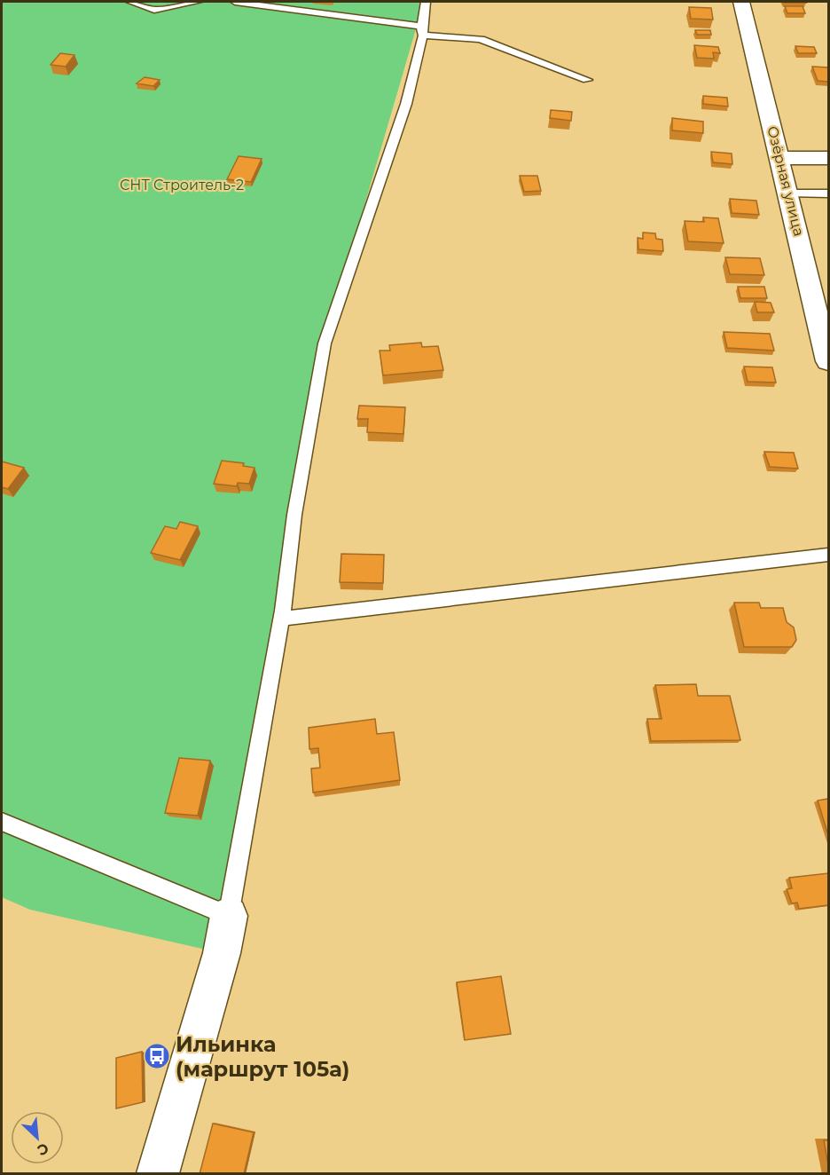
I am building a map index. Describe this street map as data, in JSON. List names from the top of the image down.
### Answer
{
  "streets": {
    "street": ["Озёрная улица"]
  },
  "parks": ["СНТ Строитель-2"],
  "places": {
    "bus stop": ["Ильинка (маршрут 105а)"]
  },
  "north": "bottom right"
}
